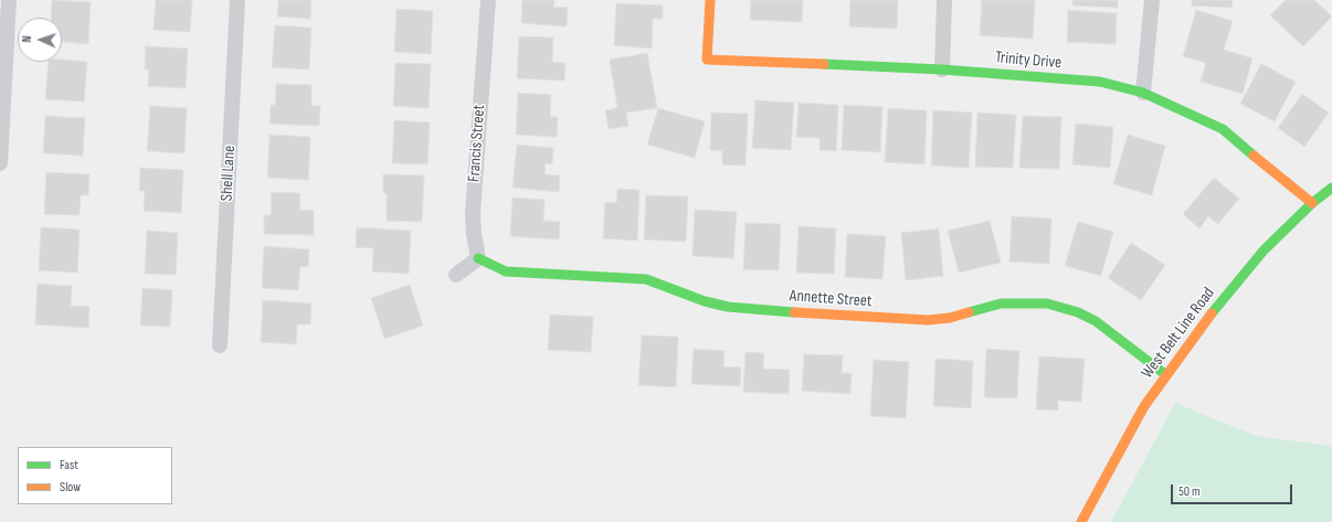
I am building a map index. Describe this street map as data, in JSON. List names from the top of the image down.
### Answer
{
  "streets": {
    "street": [
      "Trinity Drive",
      "Francis Street",
      "Shell Lane",
      "Annette Street",
      "West Belt Line Road"
    ]
  },
  "crossings": [
    ["Trinity Drive", "West Belt Line Road"],
    ["Francis Street", "Annette Street"],
    ["Annette Street", "West Belt Line Road"]
  ],
  "legend": ["Fast", "Slow"],
  "scale_bar": "50 m",
  "north": "left"
}
